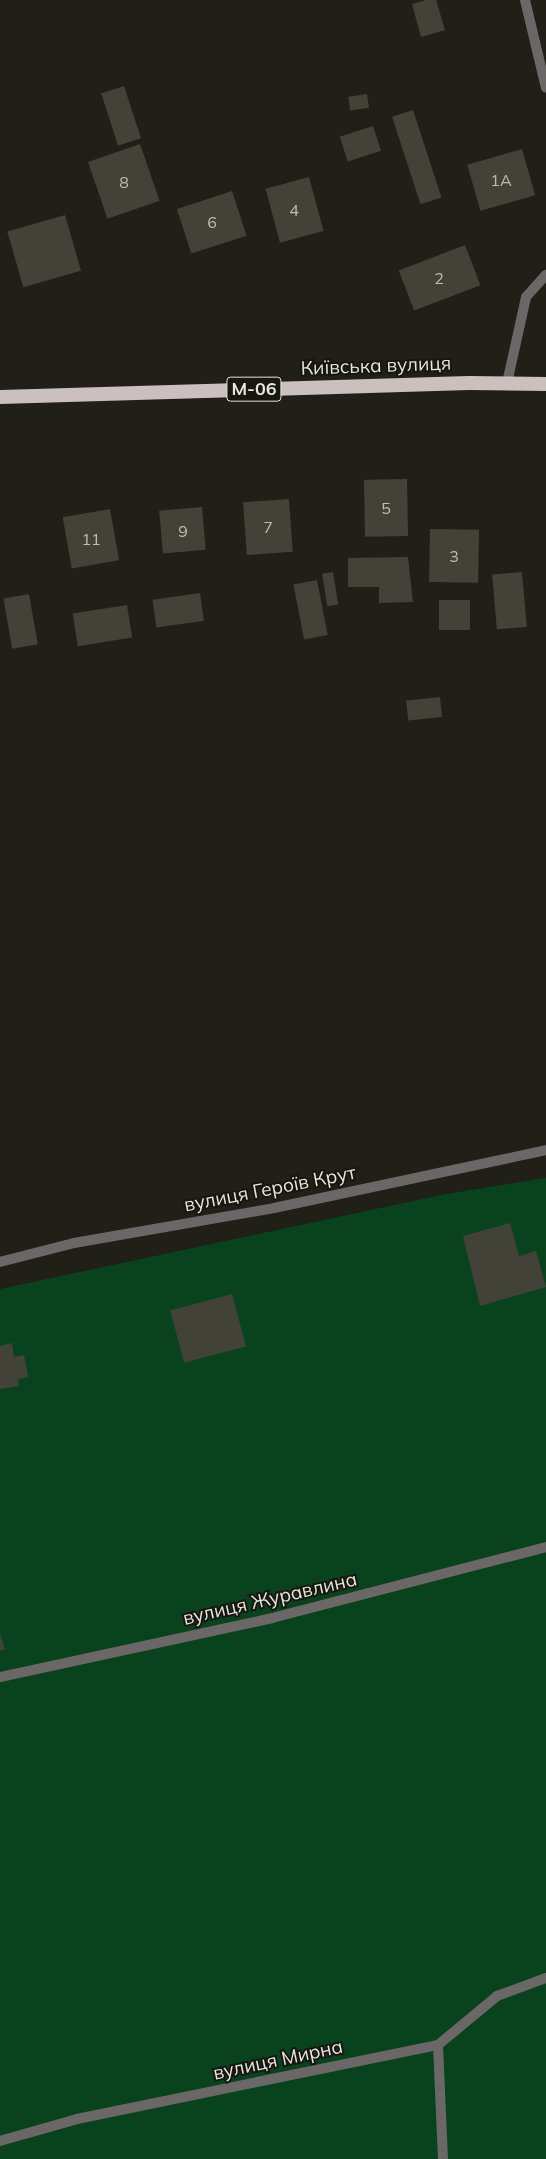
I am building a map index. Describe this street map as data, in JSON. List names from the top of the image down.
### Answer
{
  "streets": {
    "highway": ["Київська вулиця", "М-06"],
    "street": ["вулиця Героїв Крут", "вулиця Журавлина", "вулиця Мирна"]
  },
  "house_numbers": [
    "1А",
    "8",
    "4",
    "6",
    "2",
    "5",
    "7",
    "9",
    "11",
    "3"
  ]
}
